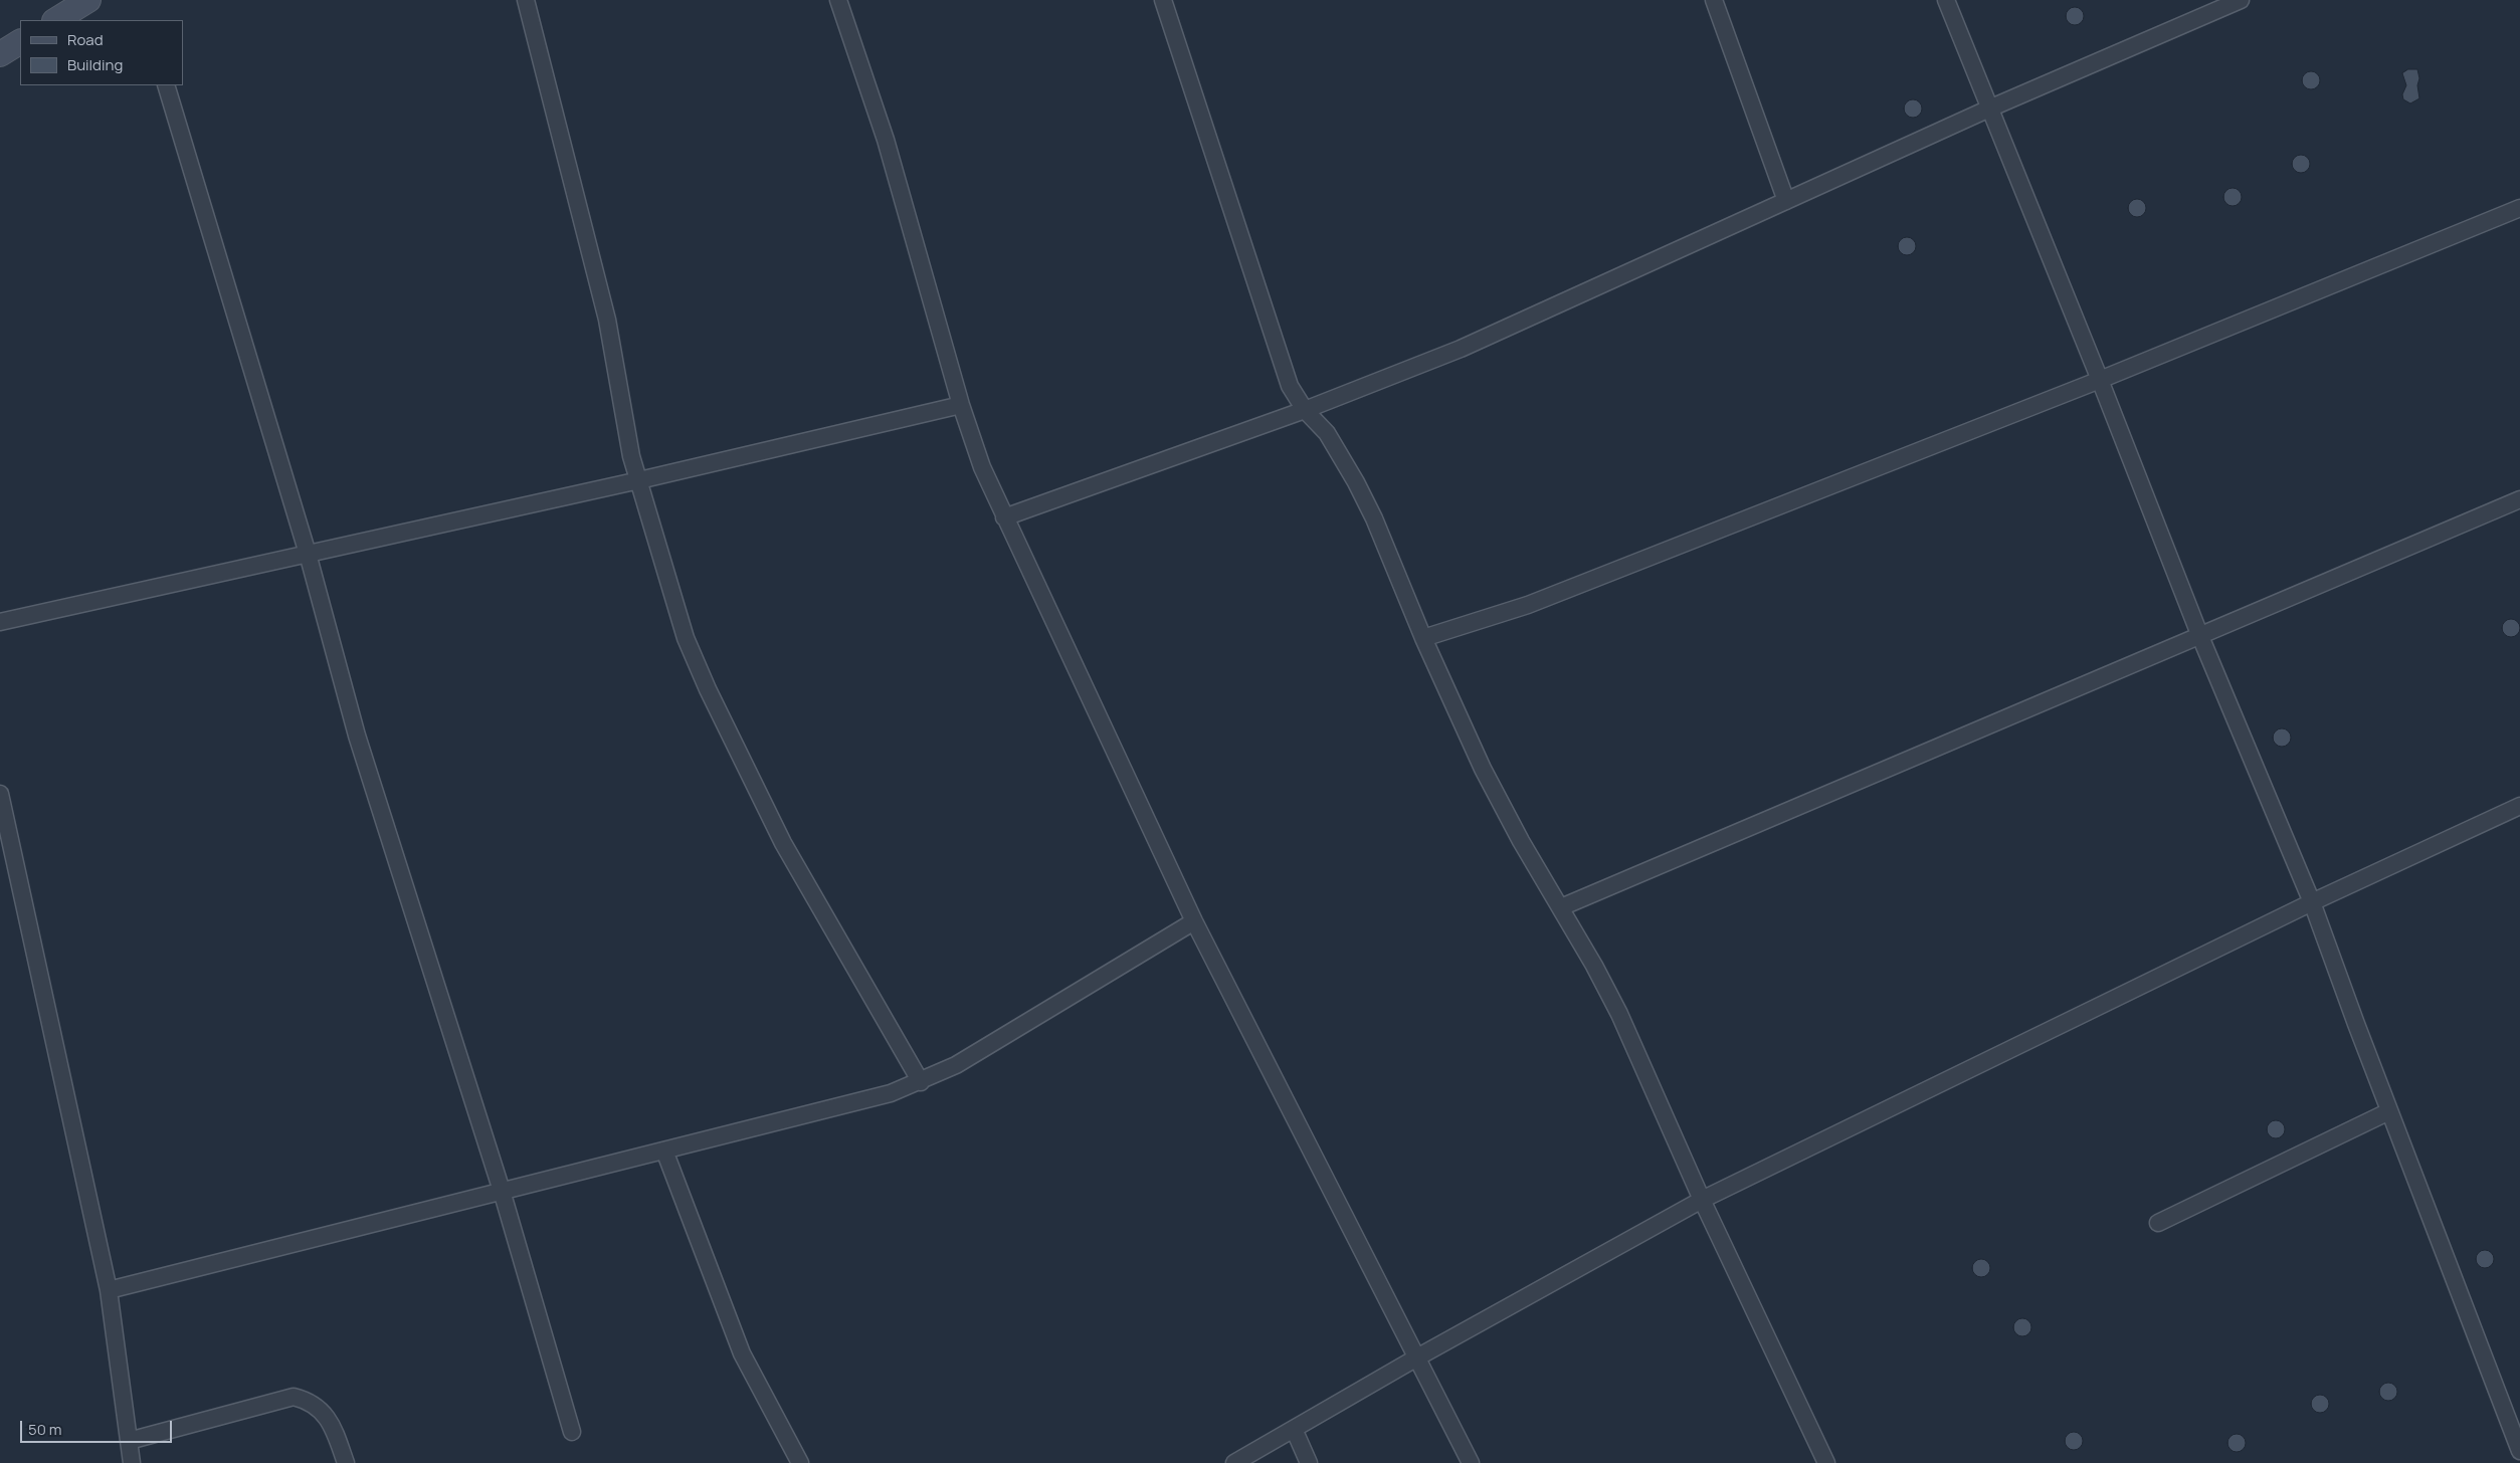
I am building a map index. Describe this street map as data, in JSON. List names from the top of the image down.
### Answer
{
  "legend": ["Road", "Building"],
  "scale_bar": "50 m"
}
